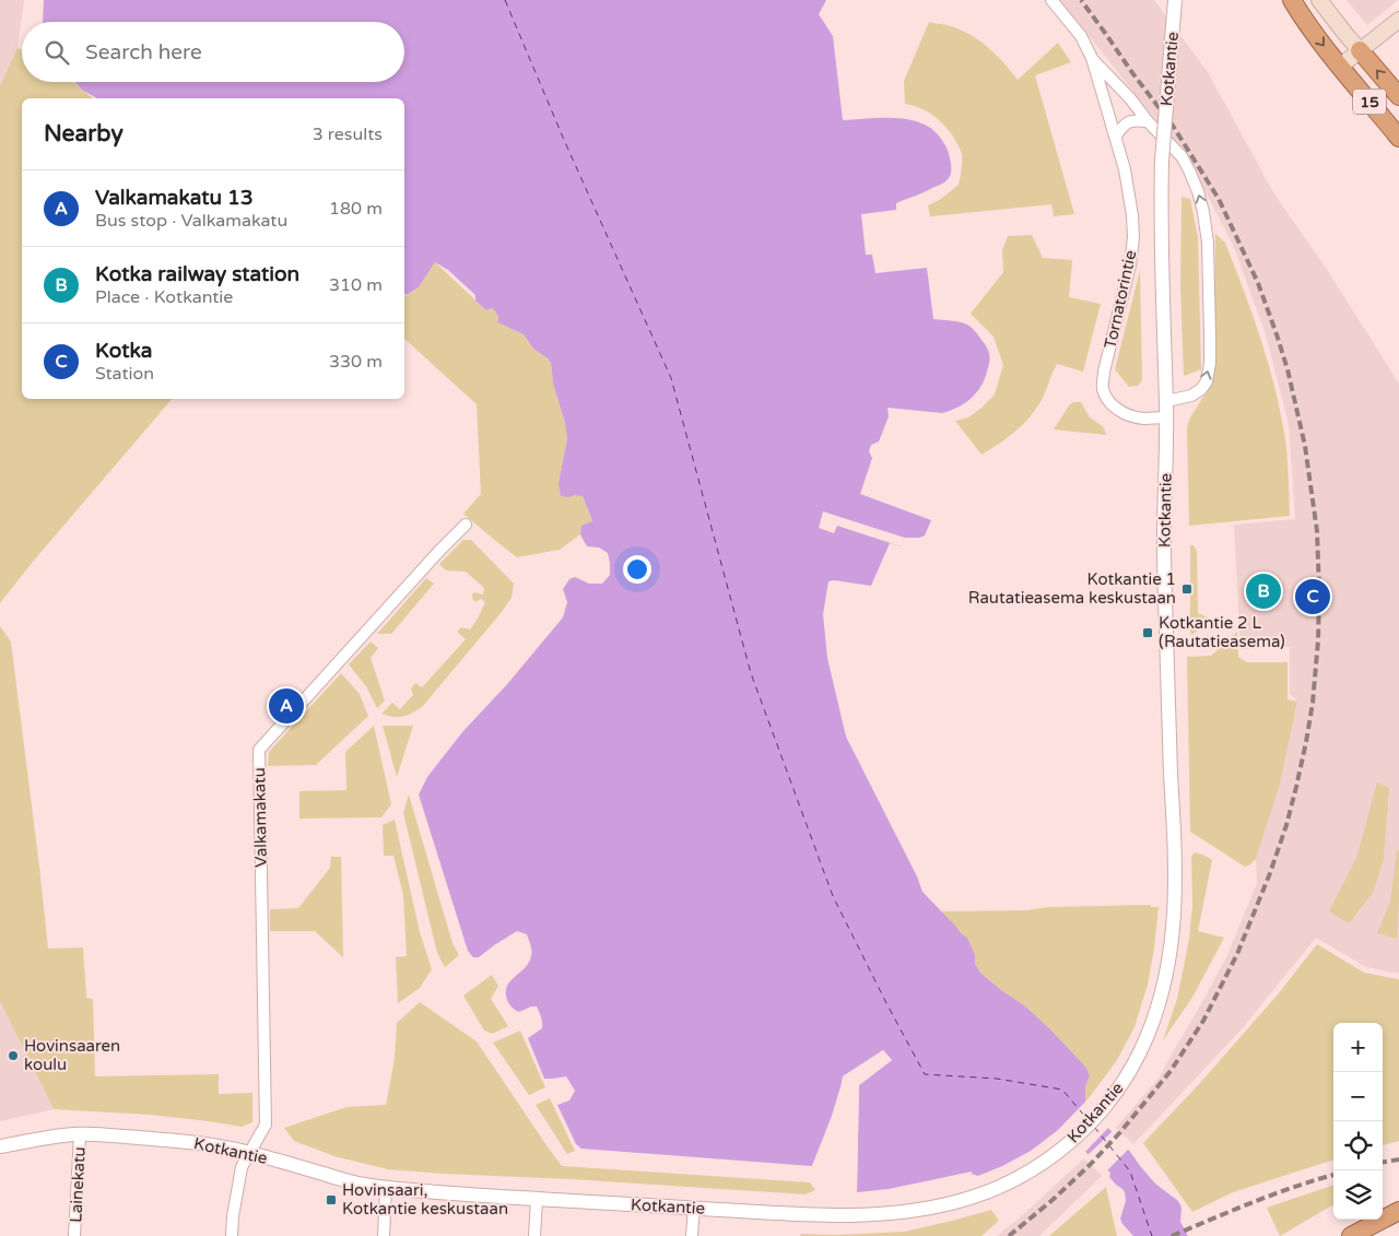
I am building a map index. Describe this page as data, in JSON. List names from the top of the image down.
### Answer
{
  "streets": {
    "highway": ["15"],
    "street": [
      "Kotkantie",
      "Tornatorintie",
      "Valkamakatu",
      "Lainekatu"
    ]
  },
  "crossings": [
    ["Kotkantie", "Tornatorintie"],
    ["Kotkantie", "Valkamakatu"],
    ["Kotkantie", "Lainekatu"]
  ],
  "places": {
    "transit": ["Kotkantie 1 Rautatieasema keskustaan", "Kotkantie 2 L (Rautatieasema)", "Hovinsaari, Kotkantie keskustaan"],
    "other": ["Hovinsaaren koulu"]
  },
  "page": {
    "search": "Search here",
    "heading": ["Nearby", "3 results"],
    "list": [
      {
        "mark": "A",
        "name": "Valkamakatu 13",
        "note": "Bus stop · Valkamakatu",
        "value": "180 m"
      },
      {
        "mark": "B",
        "name": "Kotka railway station",
        "note": "Place · Kotkantie",
        "value": "310 m"
      },
      {
        "mark": "C",
        "name": "Kotka",
        "note": "Station",
        "value": "330 m"
      }
    ],
    "pins": ["B", "C", "A"],
    "map_buttons": ["+", "−"]
  }
}
